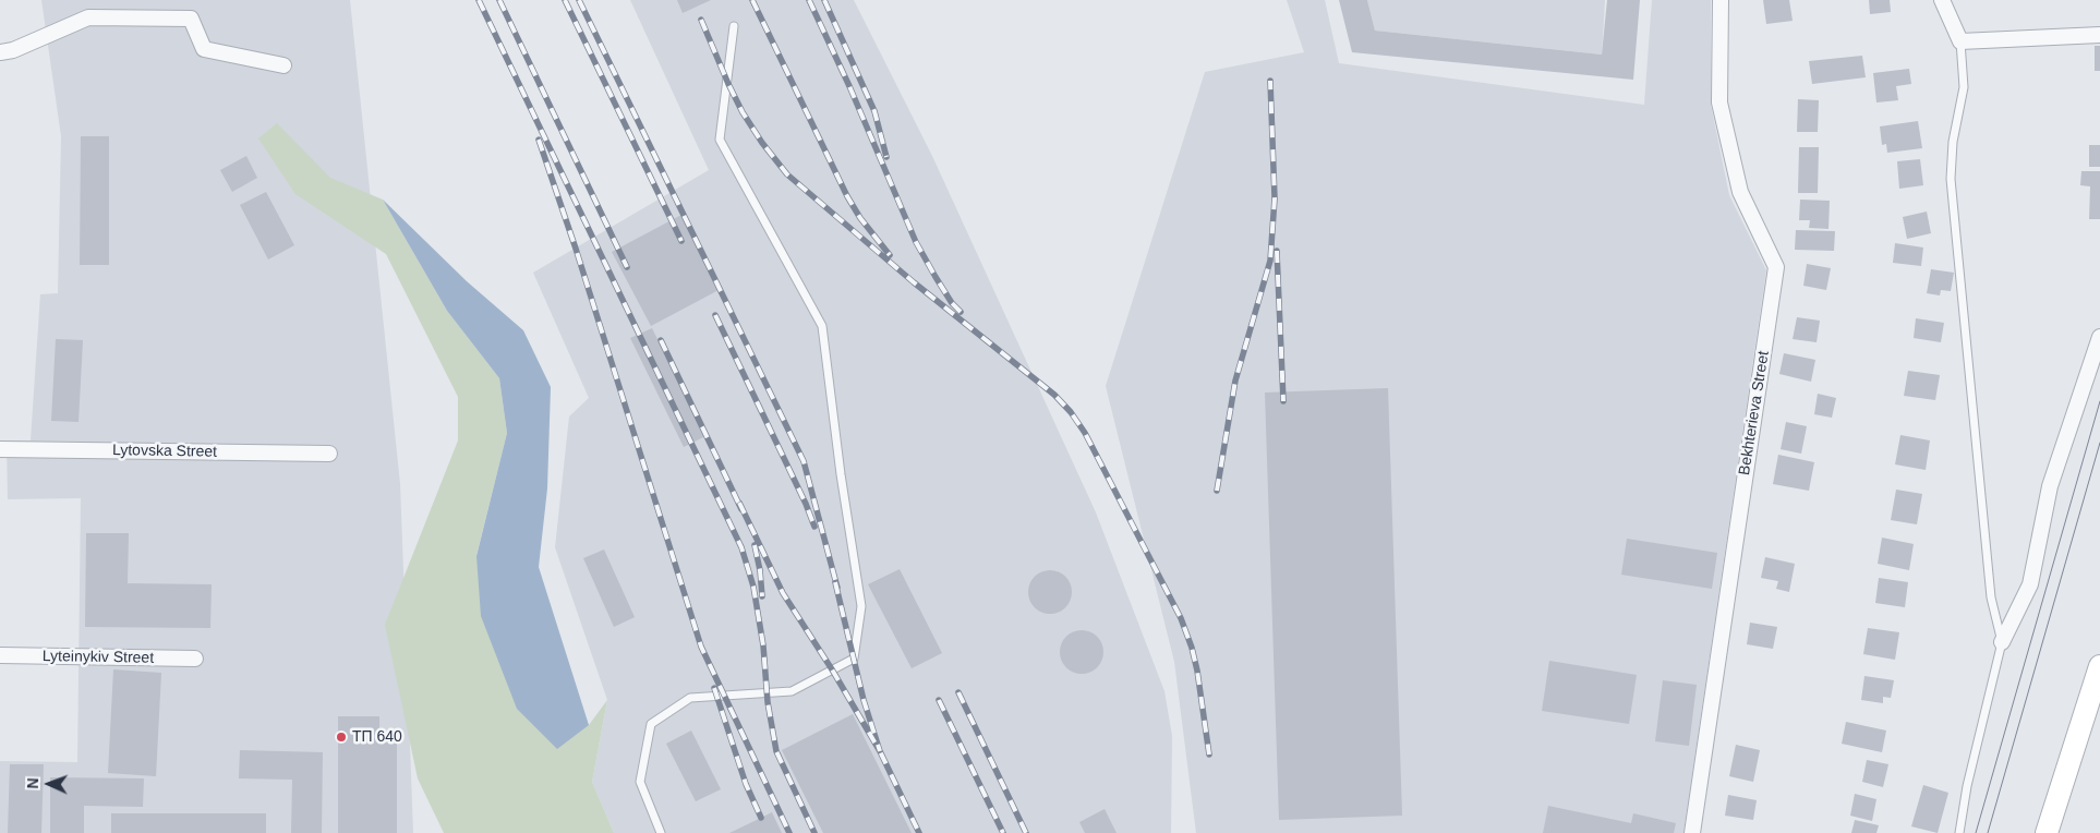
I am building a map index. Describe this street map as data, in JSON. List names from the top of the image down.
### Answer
{
  "streets": {
    "street": ["Bekhterieva Street", "Lytovska Street", "Lyteinykiv Street"]
  },
  "places": ["ТП 640"],
  "north": "left"
}
